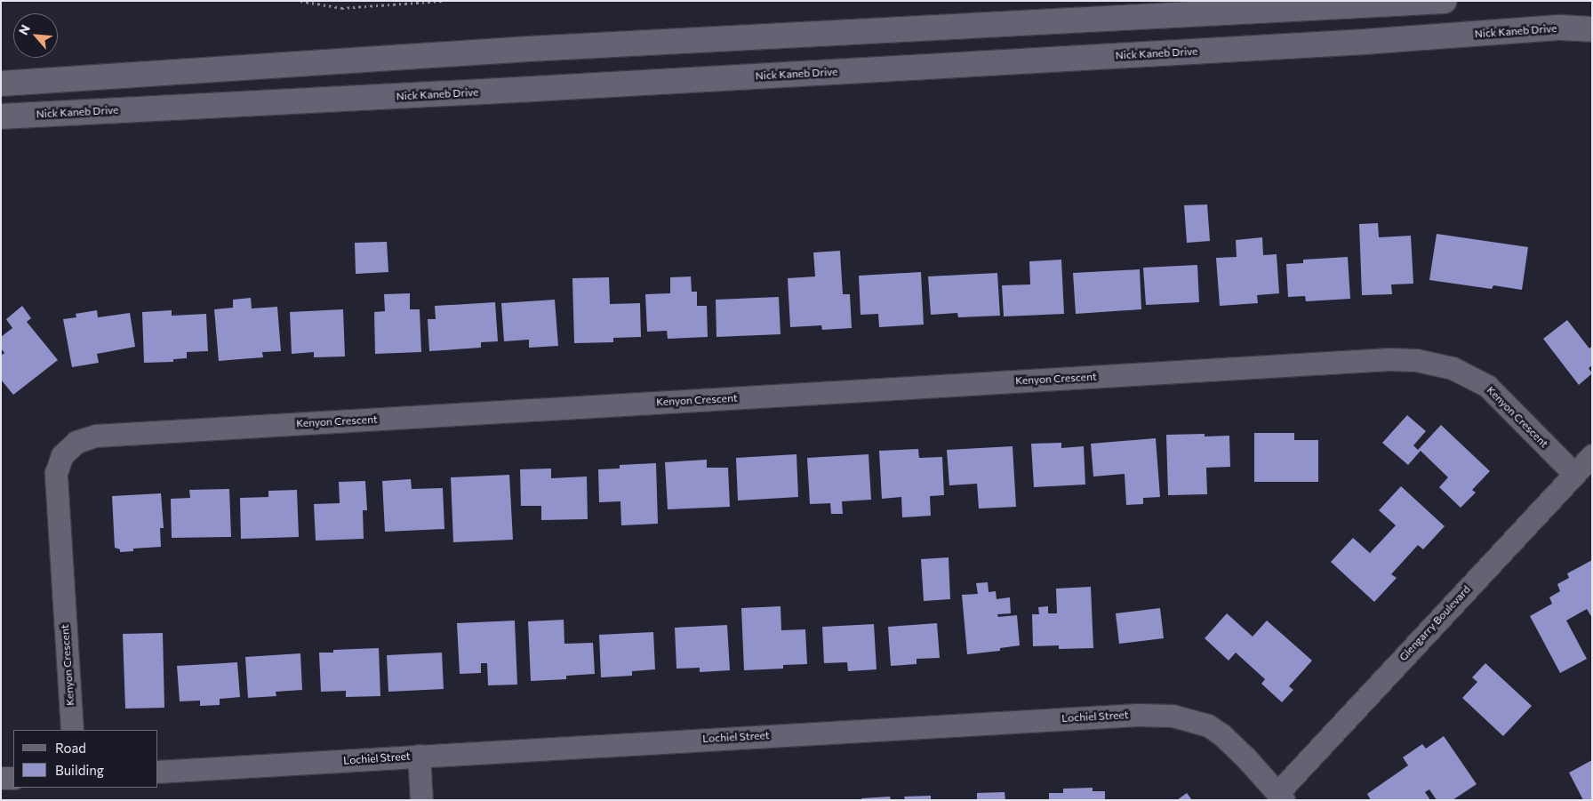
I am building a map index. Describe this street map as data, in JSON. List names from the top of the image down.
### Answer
{
  "streets": {
    "street": [
      "Nick Kaneb Drive",
      "Kenyon Crescent",
      "Glengarry Boulevard",
      "Lochiel Street"
    ]
  },
  "crossings": [
    ["Kenyon Crescent", "Glengarry Boulevard"],
    ["Glengarry Boulevard", "Lochiel Street"]
  ],
  "legend": ["Road", "Building"],
  "north": "top left"
}
